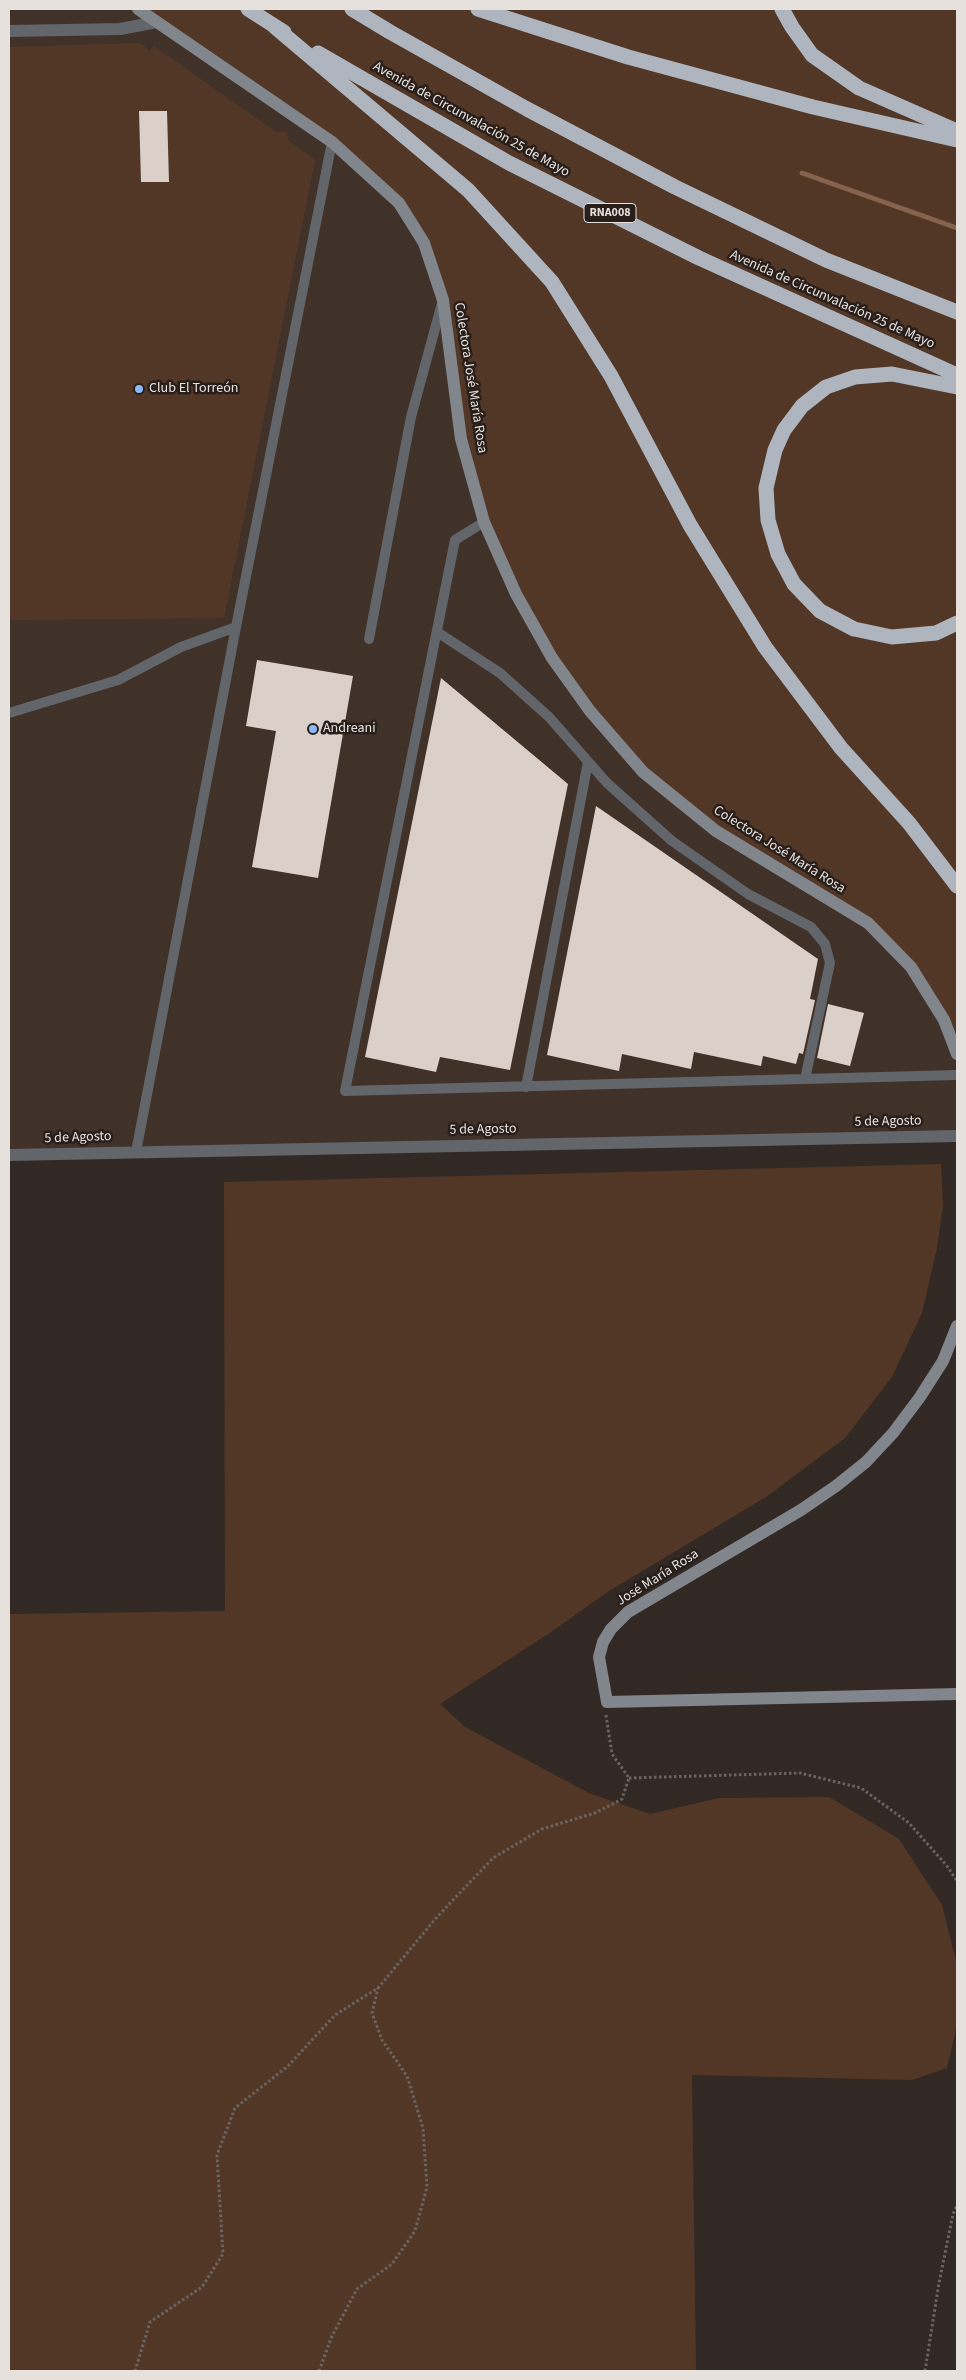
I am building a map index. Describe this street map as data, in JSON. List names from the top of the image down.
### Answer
{
  "streets": {
    "highway": ["Avenida de Circunvalación 25 de Mayo", "RNA008"],
    "main road": ["Colectora José María Rosa", "José María Rosa"],
    "street": ["5 de Agosto"]
  },
  "places": ["Club El Torreón", "Andreani"]
}
